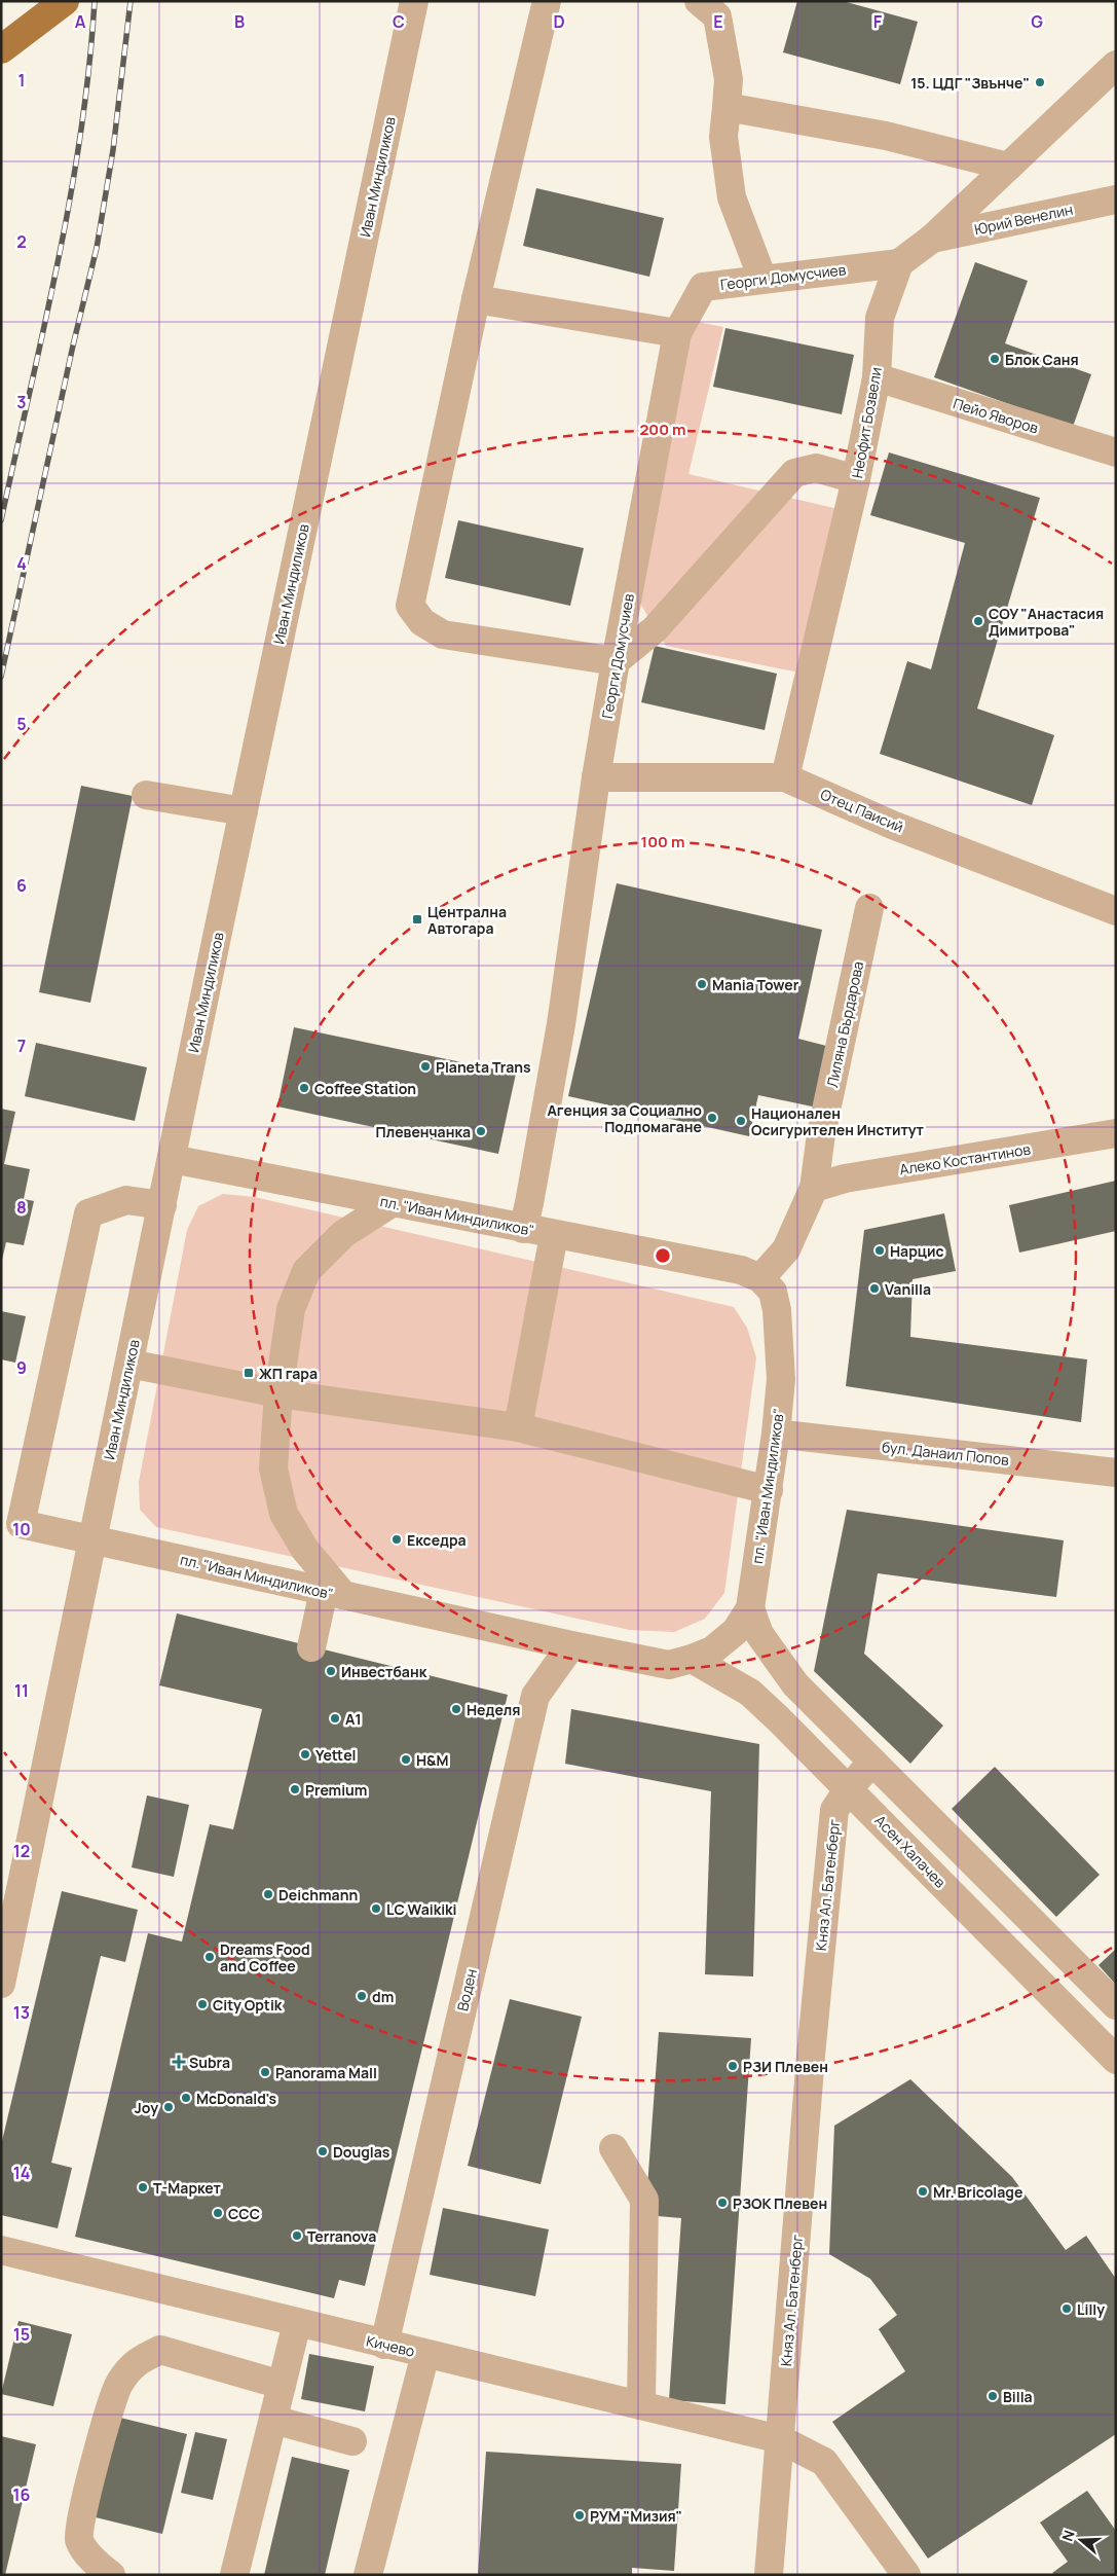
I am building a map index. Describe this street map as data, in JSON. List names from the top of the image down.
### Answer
{
  "streets": {
    "street": [
      "Иван Миндиликов",
      "Юрий Венелин",
      "Георги Домусчиев",
      "Пейо Яворов",
      "Неофит Бозвели",
      "Отец Паисий",
      "Лиляна Бърдарова",
      "Алеко Костантинов",
      "пл. \"Иван Миндиликов\"",
      "бул. Данаил Попов",
      "Асен Халачев",
      "Княз Ал. Батенберг",
      "Воден",
      "Кичево"
    ]
  },
  "crossings": [
    ["Иван Миндиликов", "пл. \"Иван Миндиликов\""],
    ["Георги Домусчиев", "Неофит Бозвели"],
    ["Георги Домусчиев", "Отец Паисий"],
    ["Георги Домусчиев", "пл. \"Иван Миндиликов\""],
    ["Пейо Яворов", "Неофит Бозвели"],
    ["Неофит Бозвели", "Отец Паисий"],
    ["Лиляна Бърдарова", "Алеко Костантинов"],
    ["Лиляна Бърдарова", "пл. \"Иван Миндиликов\""],
    ["пл. \"Иван Миндиликов\"", "бул. Данаил Попов"],
    ["пл. \"Иван Миндиликов\"", "Асен Халачев"],
    ["пл. \"Иван Миндиликов\"", "Воден"],
    ["Асен Халачев", "Княз Ал. Батенберг"],
    ["Княз Ал. Батенберг", "Кичево"],
    ["Воден", "Кичево"]
  ],
  "places": {
    "other": [
      "15. ЦДГ \"Звънче\"",
      "Блок Саня",
      "СОУ \"Анастасия Димитрова\"",
      "Mania Tower",
      "Planeta Trans",
      "Coffee Station",
      "Агенция за Социално Подпомагане",
      "Национален Осигурителен Институт",
      "Плевенчанка",
      "Нарцис",
      "Vanilla",
      "Екседра",
      "Инвестбанк",
      "Неделя",
      "A1",
      "Yettel",
      "H&M",
      "Premium",
      "Deichmann",
      "LC Waikiki",
      "Dreams Food and Coffee",
      "dm",
      "City Optik",
      "РЗИ Плевен",
      "Panorama Mall",
      "McDonald's",
      "Joy",
      "Douglas",
      "Т-Маркет",
      "Mr. Bricolage",
      "РЗОК Плевен",
      "CCC",
      "Terranova",
      "Lilly",
      "Billa",
      "РУМ \"Мизия\""
    ],
    "transit": ["Централна Автогара", "ЖП гара"],
    "health": ["Subra"]
  },
  "north": "left",
  "grid": {
    "columns": [
      "A",
      "B",
      "C",
      "D",
      "E",
      "F",
      "G"
    ],
    "rows": [
      "1",
      "2",
      "3",
      "4",
      "5",
      "6",
      "7",
      "8",
      "9",
      "10",
      "11",
      "12",
      "13",
      "14",
      "15",
      "16"
    ]
  },
  "rings": ["200 m", "100 m"]
}
